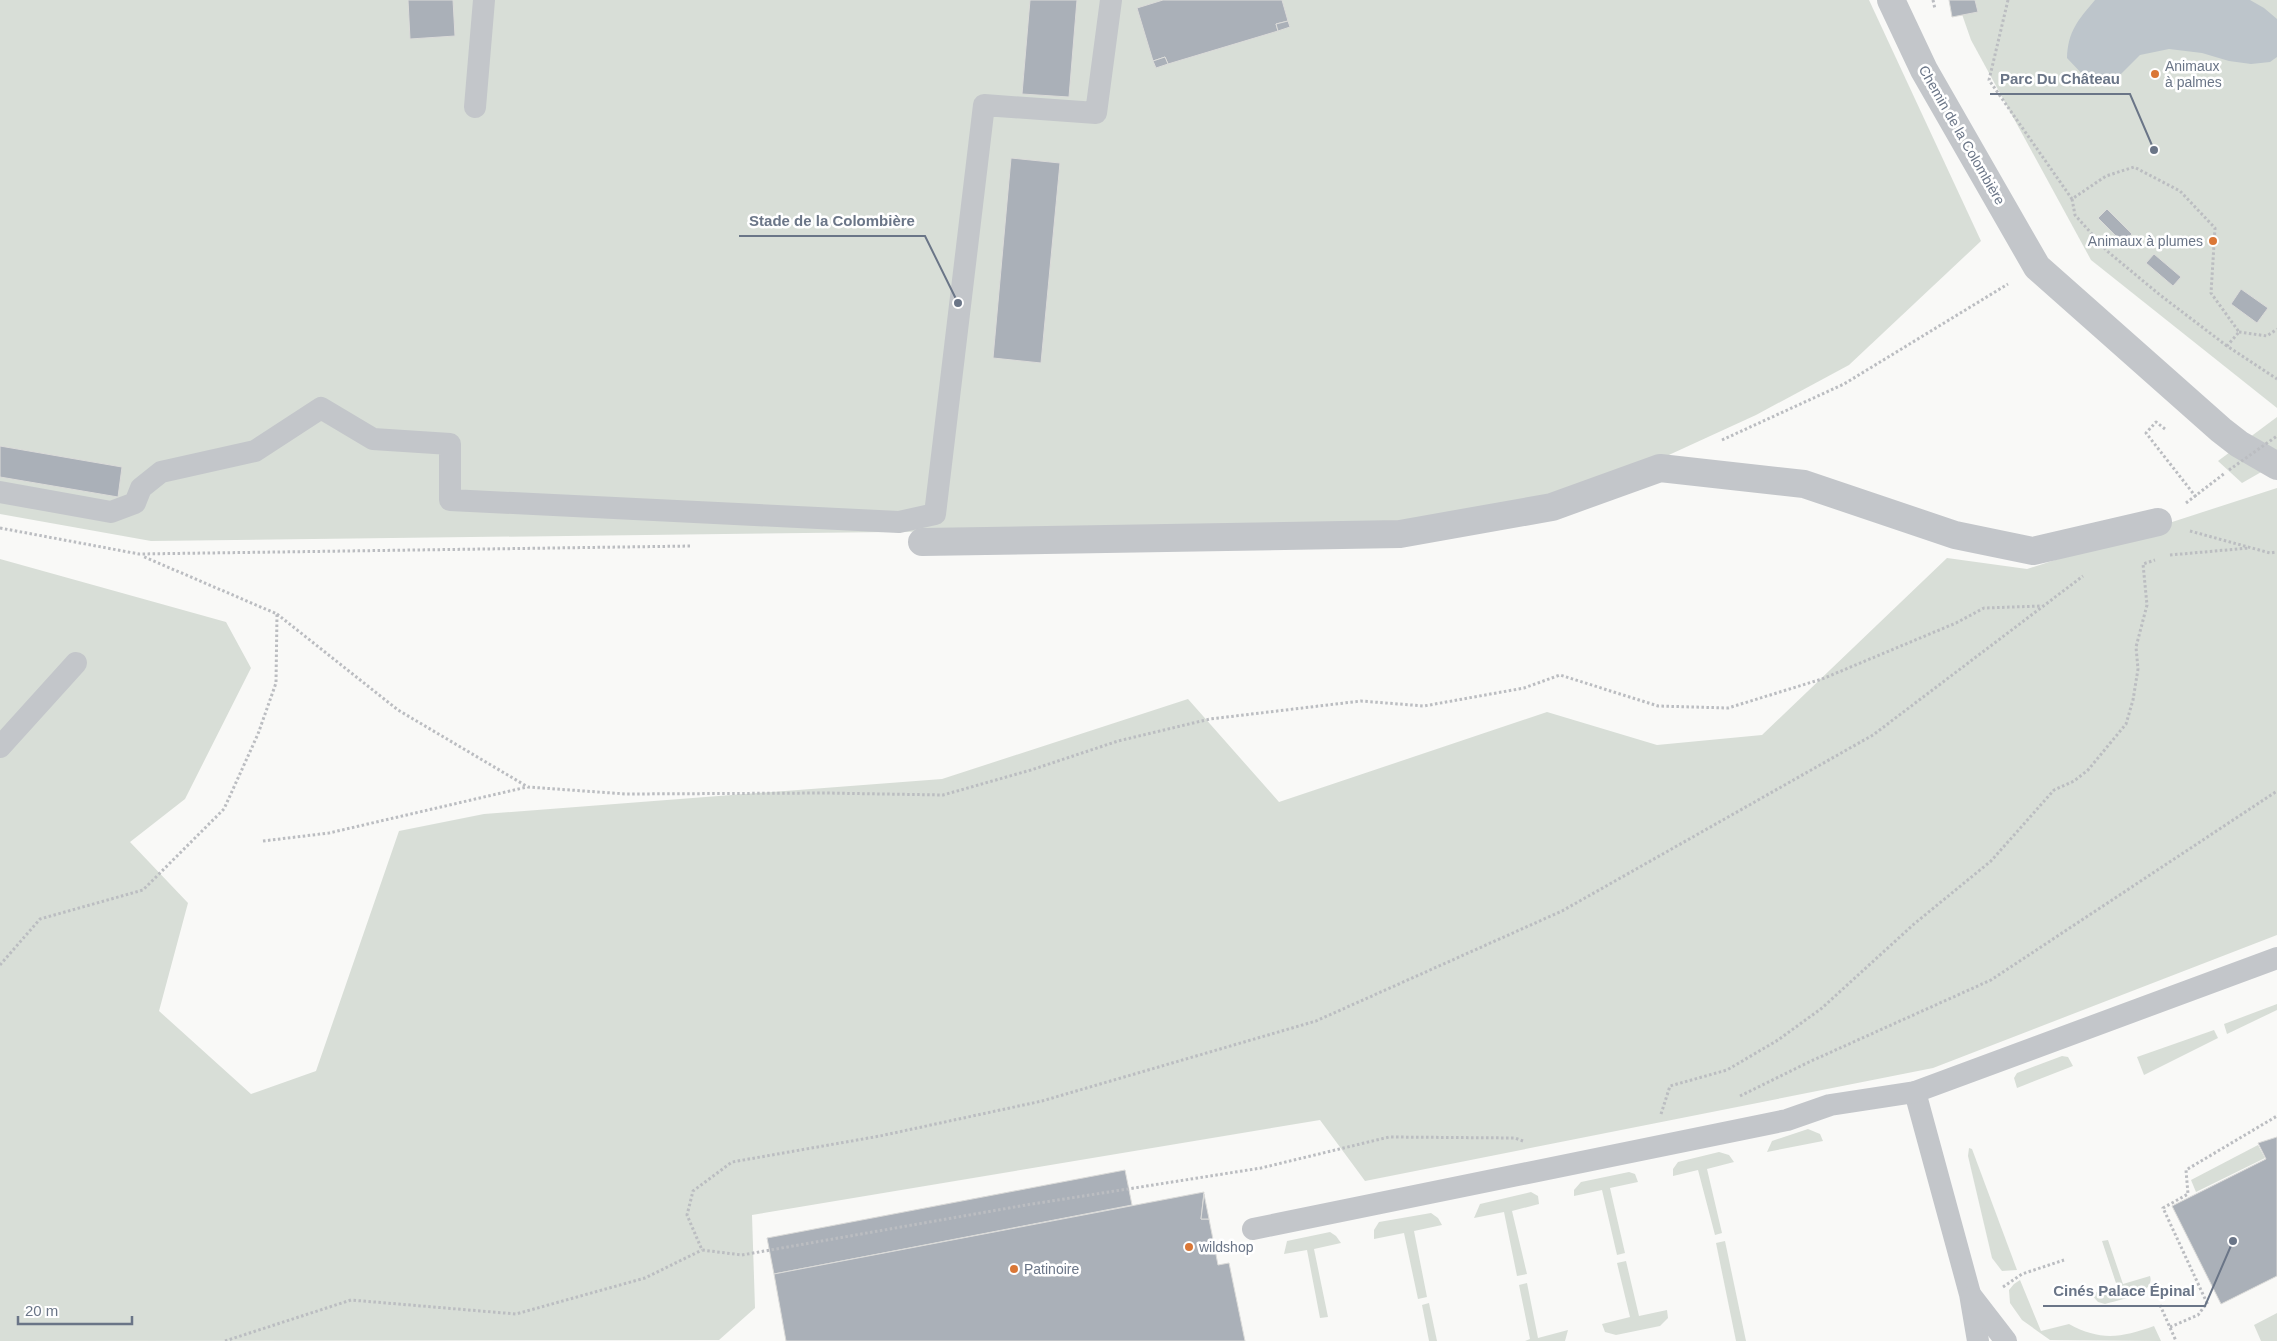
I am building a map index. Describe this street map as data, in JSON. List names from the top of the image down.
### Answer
{
  "streets": {
    "street": ["Chemin de la Colombière"]
  },
  "places": [
    "Animaux à palmes",
    "Parc Du Château",
    "Animaux à plumes",
    "Stade de la Colombière",
    "Cinés Palace Épinal",
    "wildshop",
    "Patinoire"
  ],
  "scale_bar": "20 m"
}
